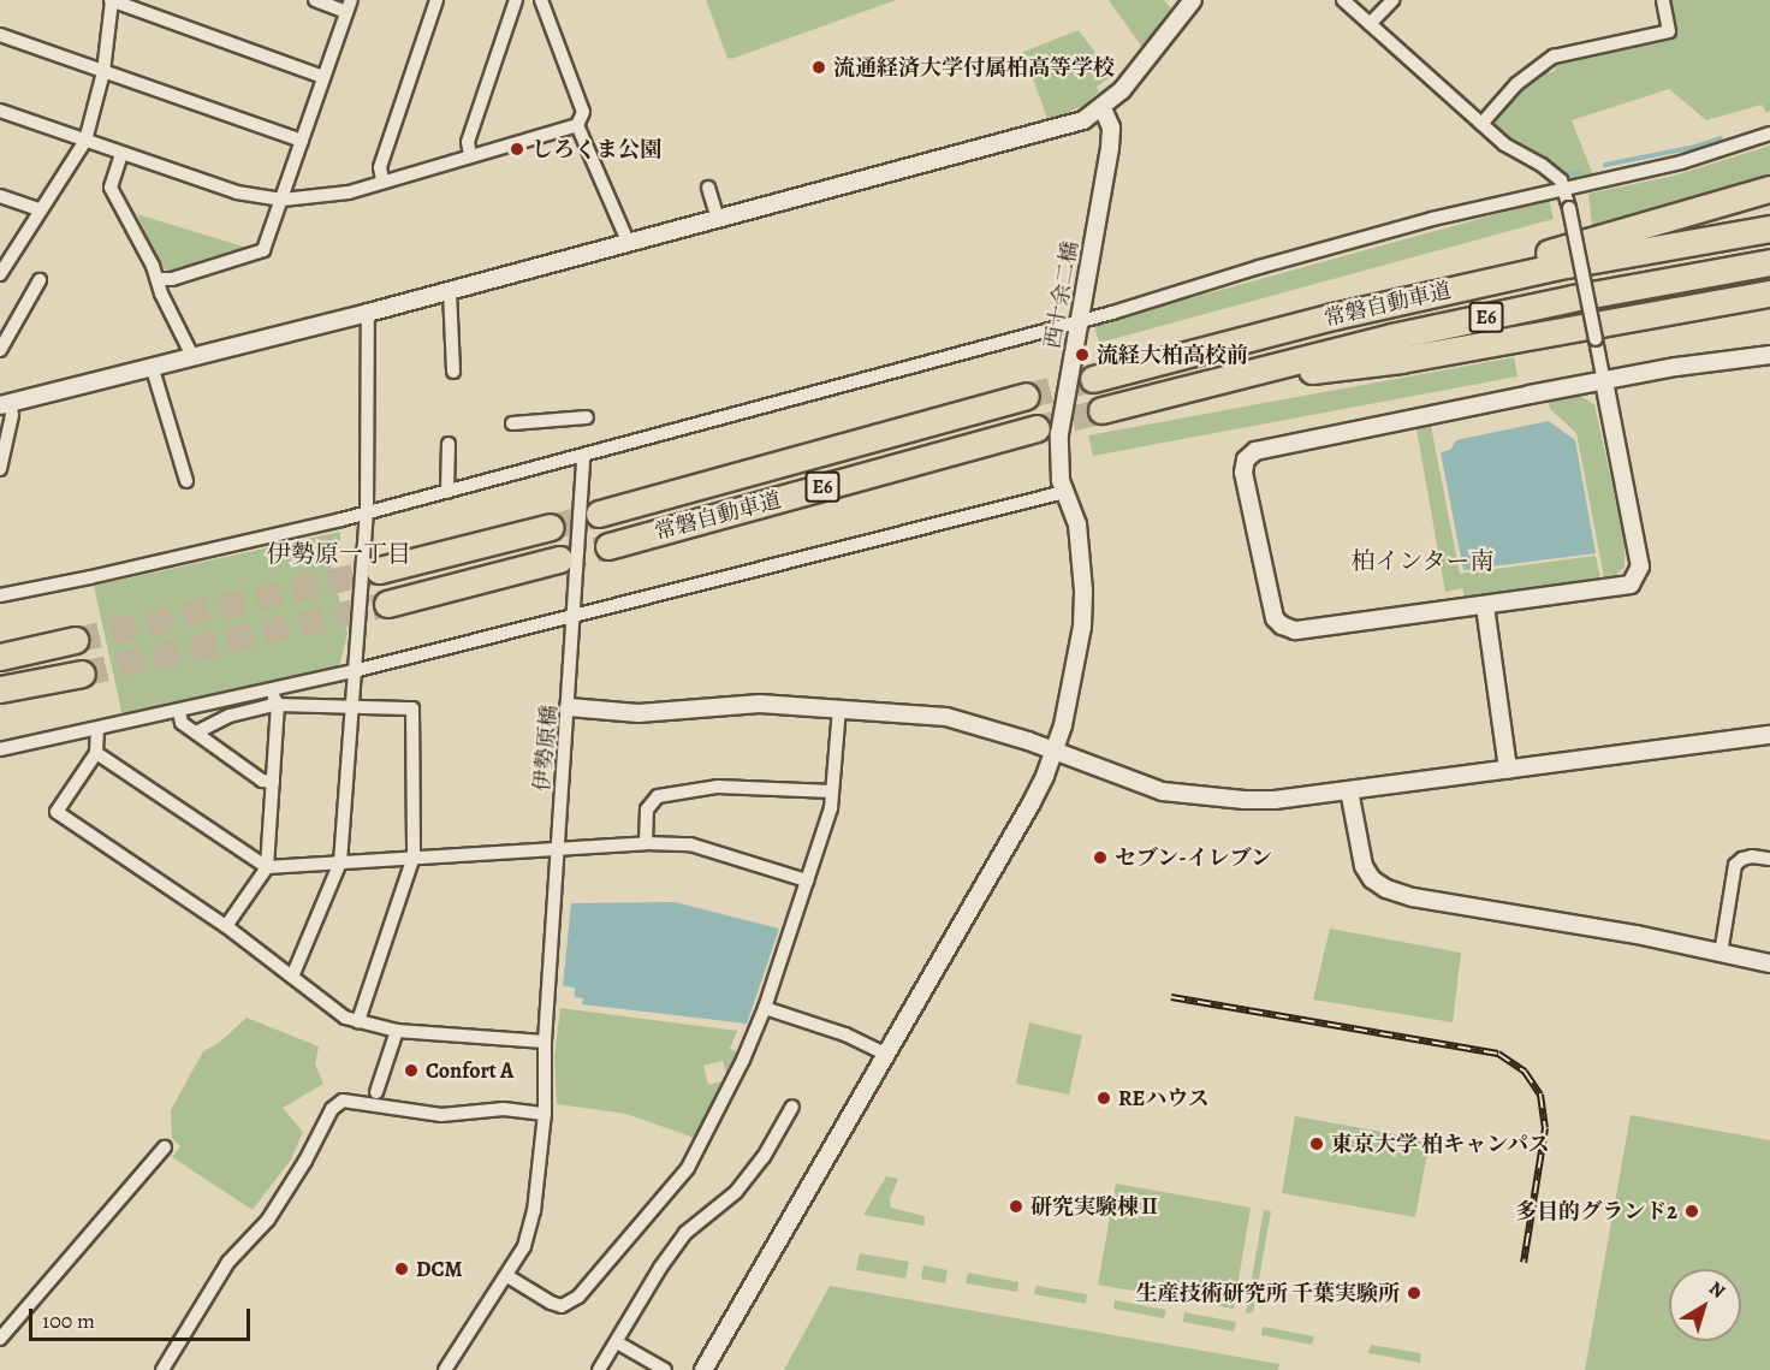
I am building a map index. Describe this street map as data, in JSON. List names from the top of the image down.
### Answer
{
  "streets": {
    "highway": ["常磐自動車道", "E6"],
    "street": ["西十余二橋", "伊勢原橋"]
  },
  "districts": ["伊勢原一丁目", "柏インター南"],
  "places": [
    "流通経済大学付属柏高等学校",
    "しろくま公園",
    "流経大柏高校前",
    "セブン-イレブン",
    "Confort A",
    "REハウス",
    "東京大学 柏キャンパス",
    "研究実験棟Ⅱ",
    "多目的グランド2",
    "DCM",
    "生産技術研究所 千葉実験所"
  ],
  "scale_bar": "100 m",
  "north": "top right"
}
